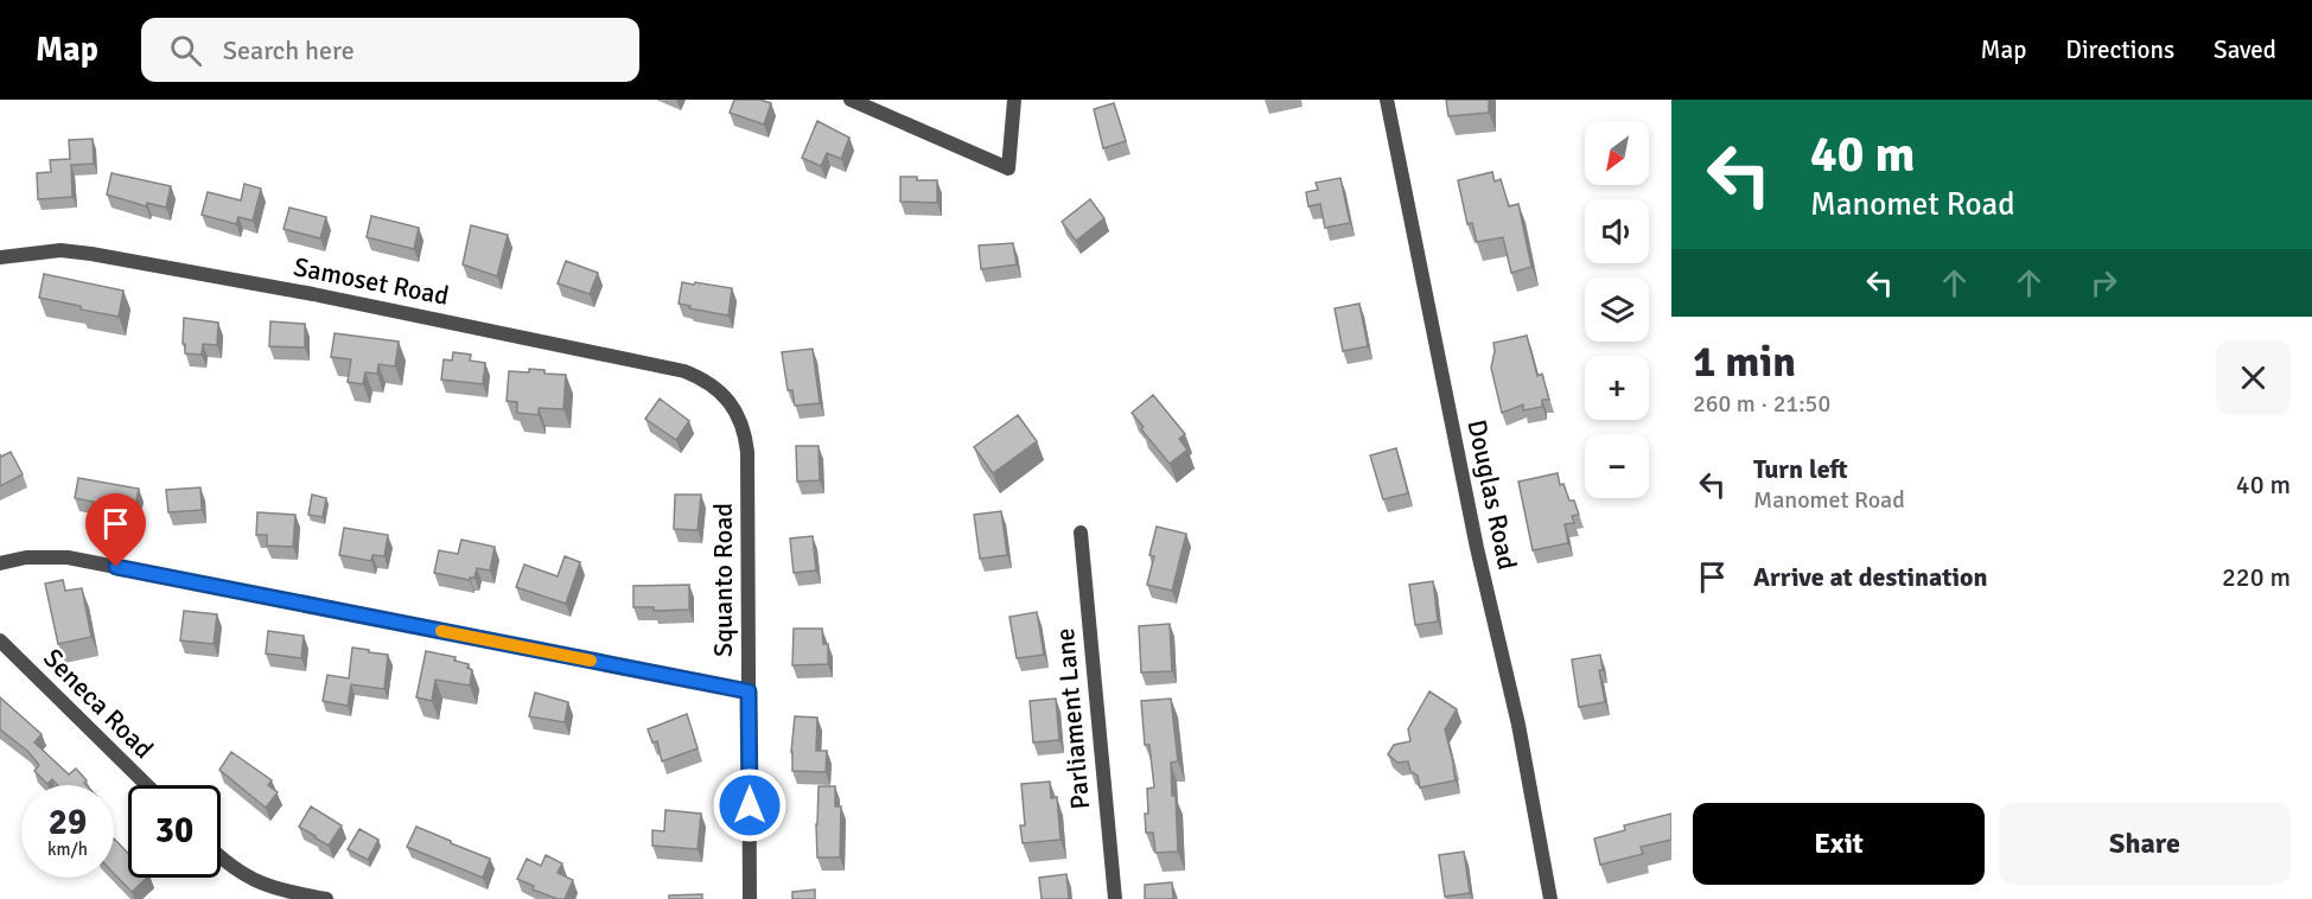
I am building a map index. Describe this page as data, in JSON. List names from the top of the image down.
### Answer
{
  "streets": {
    "street": [
      "Samoset Road",
      "Douglas Road",
      "Squanto Road",
      "Seneca Road",
      "Parliament Lane"
    ]
  },
  "crossings": [
    ["Samoset Road", "Squanto Road"]
  ],
  "north": "bottom left",
  "page": {
    "header": "Map",
    "search": "Search here",
    "nav": ["Map", "Directions", "Saved"],
    "turn": ["40 m", "Manomet Road"],
    "map_buttons": ["+", "−"],
    "heading": ["1 min", "260 m · 21:50"],
    "list": [
      {
        "name": "Turn left",
        "note": "Manomet Road",
        "value": "40 m"
      },
      {
        "name": "Arrive at destination",
        "value": "220 m"
      }
    ],
    "speed": "29 km/h",
    "limit": "30",
    "buttons": ["Exit", "Share"]
  }
}
